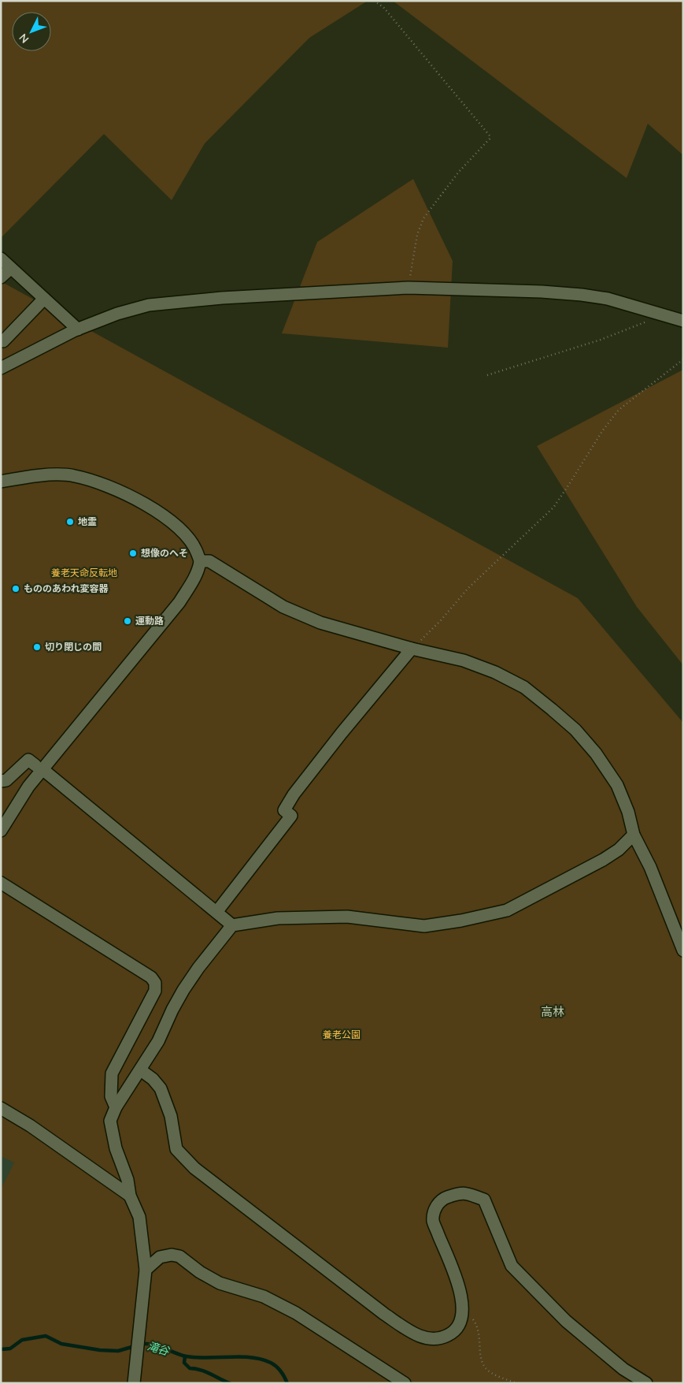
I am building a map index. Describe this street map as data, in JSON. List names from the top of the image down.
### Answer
{
  "districts": ["高林"],
  "water": ["滝谷"],
  "parks": ["養老天命反転地", "養老公園"],
  "places": [
    "地霊",
    "想像のへそ",
    "もののあわれ変容器",
    "運動路",
    "切り閉じの間"
  ],
  "north": "bottom left"
}
